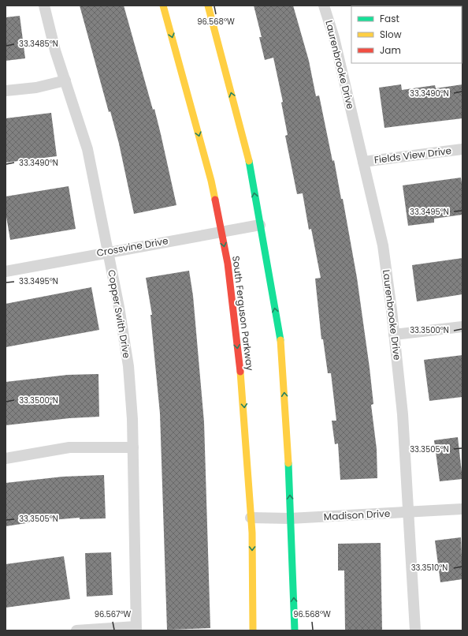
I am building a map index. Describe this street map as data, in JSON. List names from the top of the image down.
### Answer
{
  "streets": {
    "street": [
      "Laurenbrooke Drive",
      "Fields View Drive",
      "Crossvine Drive",
      "South Ferguson Parkway",
      "Copper Swith Drive",
      "Madison Drive"
    ]
  },
  "crossings": [
    ["Laurenbrooke Drive", "Fields View Drive"],
    ["Laurenbrooke Drive", "Madison Drive"],
    ["Crossvine Drive", "South Ferguson Parkway"],
    ["Crossvine Drive", "Copper Swith Drive"],
    ["South Ferguson Parkway", "Madison Drive"]
  ],
  "legend": ["Fast", "Slow", "Jam"],
  "coordinates": [
    "96.568°W",
    "33.3485°N",
    "33.3490°N",
    "33.3495°N",
    "33.3500°N",
    "33.3505°N",
    "33.3510°N",
    "96.567°W"
  ]
}
